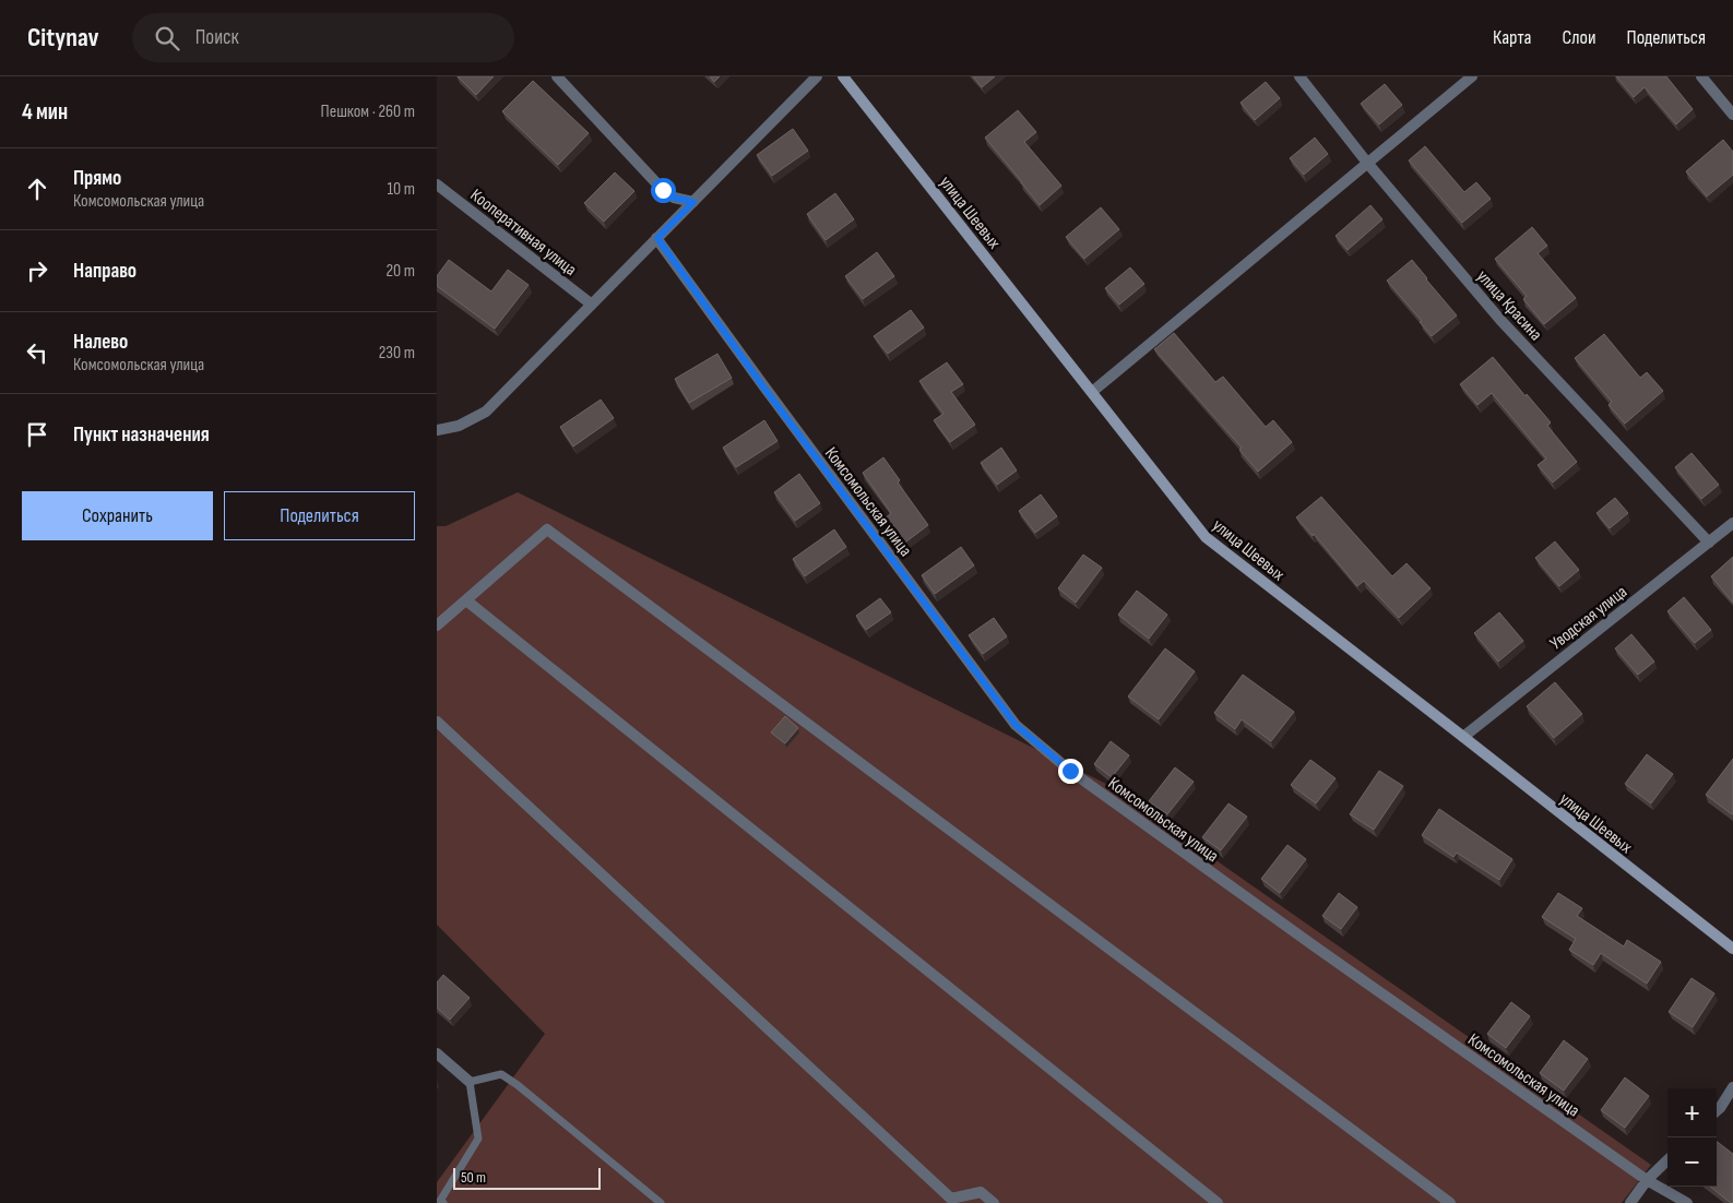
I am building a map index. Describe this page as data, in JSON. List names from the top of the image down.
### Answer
{
  "streets": {
    "main road": ["улица Шеевых"],
    "street": [
      "Кооперативная улица",
      "улица Красина",
      "Комсомольская улица",
      "Уводская улица"
    ]
  },
  "crossings": [
    ["улица Шеевых", "Уводская улица"],
    ["улица Красина", "Уводская улица"]
  ],
  "scale_bar": "50 m",
  "page": {
    "header": "Citynav",
    "search": "Поиск",
    "nav": ["Карта", "Слои", "Поделиться"],
    "heading": ["4 мин", "Пешком · 260 m"],
    "list": [
      ["Прямо", "Комсомольская улица", "10 m"],
      ["Направо", "20 m"],
      ["Налево", "Комсомольская улица", "230 m"],
      "Пункт назначения"
    ],
    "buttons": ["Сохранить", "Поделиться"],
    "map_buttons": ["+", "−"],
    "scale": "50 m"
  }
}
